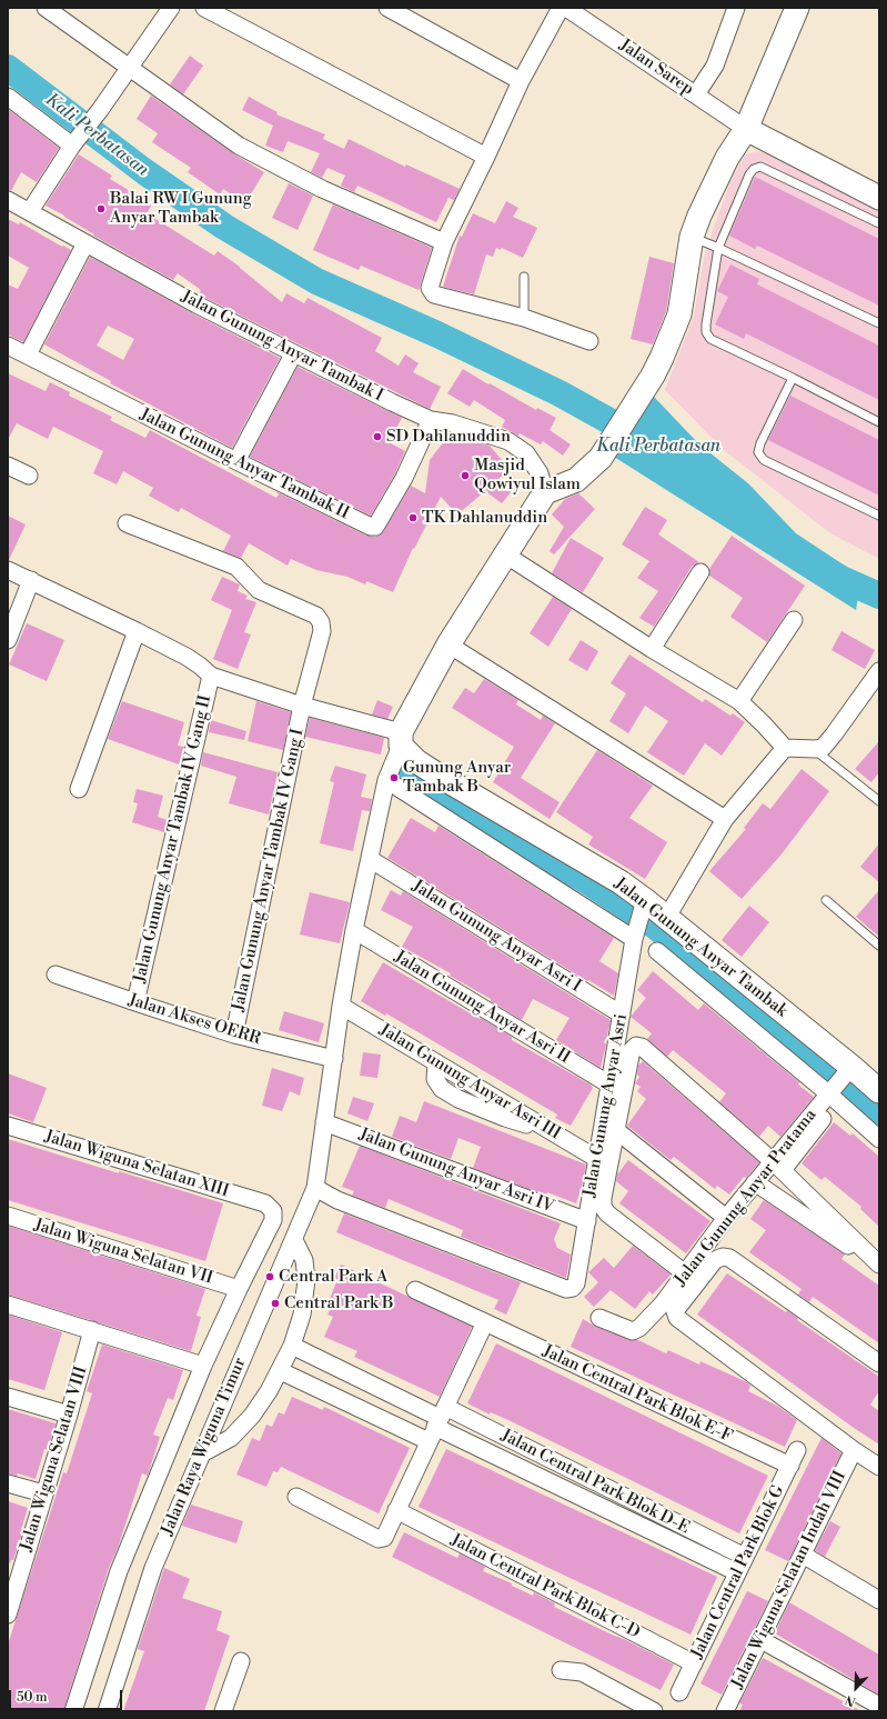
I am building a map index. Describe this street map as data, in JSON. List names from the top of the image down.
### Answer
{
  "streets": {
    "street": [
      "Jalan Sarep",
      "Jalan Gunung Anyar Tambak I",
      "Jalan Gunung Anyar Tambak II",
      "Jalan Gunung Anyar Tambak IV Gang II",
      "Jalan Gunung Anyar Tambak IV Gang I",
      "Jalan Gunung Anyar Asri I",
      "Jalan Gunung Anyar Tambak",
      "Jalan Gunung Anyar Asri II",
      "Jalan Akses OERR",
      "Jalan Gunung Anyar Asri III",
      "Jalan Gunung Anyar Asri",
      "Jalan Wiguna Selatan XIII",
      "Jalan Gunung Anyar Asri IV",
      "Jalan Gunung Anyar Pratama",
      "Jalan Wiguna Selatan VII",
      "Jalan Central Park Blok E-F",
      "Jalan Raya Wiguna Timur",
      "Jalan Wiguna Selatan VIII",
      "Jalan Central Park Blok D-E",
      "Jalan Central Park Blok G",
      "Jalan Wiguna Selatan Indah VIII",
      "Jalan Central Park Blok C-D"
    ]
  },
  "crossings": [
    ["Jalan Gunung Anyar Tambak I", "Jalan Gunung Anyar Tambak II"],
    ["Jalan Gunung Anyar Tambak IV Gang II", "Jalan Akses OERR"],
    ["Jalan Gunung Anyar Tambak IV Gang I", "Jalan Akses OERR"],
    ["Jalan Gunung Anyar Asri I", "Jalan Gunung Anyar Asri"],
    ["Jalan Gunung Anyar Asri I", "Jalan Raya Wiguna Timur"],
    ["Jalan Gunung Anyar Tambak", "Jalan Gunung Anyar Asri"],
    ["Jalan Gunung Anyar Tambak", "Jalan Gunung Anyar Pratama"],
    ["Jalan Gunung Anyar Tambak", "Jalan Raya Wiguna Timur"],
    ["Jalan Gunung Anyar Asri II", "Jalan Gunung Anyar Asri"],
    ["Jalan Gunung Anyar Asri II", "Jalan Raya Wiguna Timur"],
    ["Jalan Akses OERR", "Jalan Raya Wiguna Timur"],
    ["Jalan Gunung Anyar Asri III", "Jalan Gunung Anyar Asri"],
    ["Jalan Gunung Anyar Asri III", "Jalan Raya Wiguna Timur"],
    ["Jalan Gunung Anyar Asri", "Jalan Gunung Anyar Asri IV"],
    ["Jalan Gunung Anyar Asri", "Jalan Raya Wiguna Timur"],
    ["Jalan Wiguna Selatan XIII", "Jalan Raya Wiguna Timur"],
    ["Jalan Gunung Anyar Asri IV", "Jalan Raya Wiguna Timur"],
    ["Jalan Wiguna Selatan VII", "Jalan Raya Wiguna Timur"],
    ["Jalan Central Park Blok E-F", "Jalan Central Park Blok G"],
    ["Jalan Central Park Blok D-E", "Jalan Central Park Blok G"],
    ["Jalan Central Park Blok G", "Jalan Central Park Blok C-D"]
  ],
  "water": ["Kali Perbatasan"],
  "places": [
    "Balai RW I Gunung Anyar Tambak",
    "SD Dahlanuddin",
    "Masjid Qowiyul Islam",
    "TK Dahlanuddin",
    "Gunung Anyar Tambak B",
    "Central Park A",
    "Central Park B"
  ],
  "scale_bar": "50 m",
  "north": "bottom left"
}
